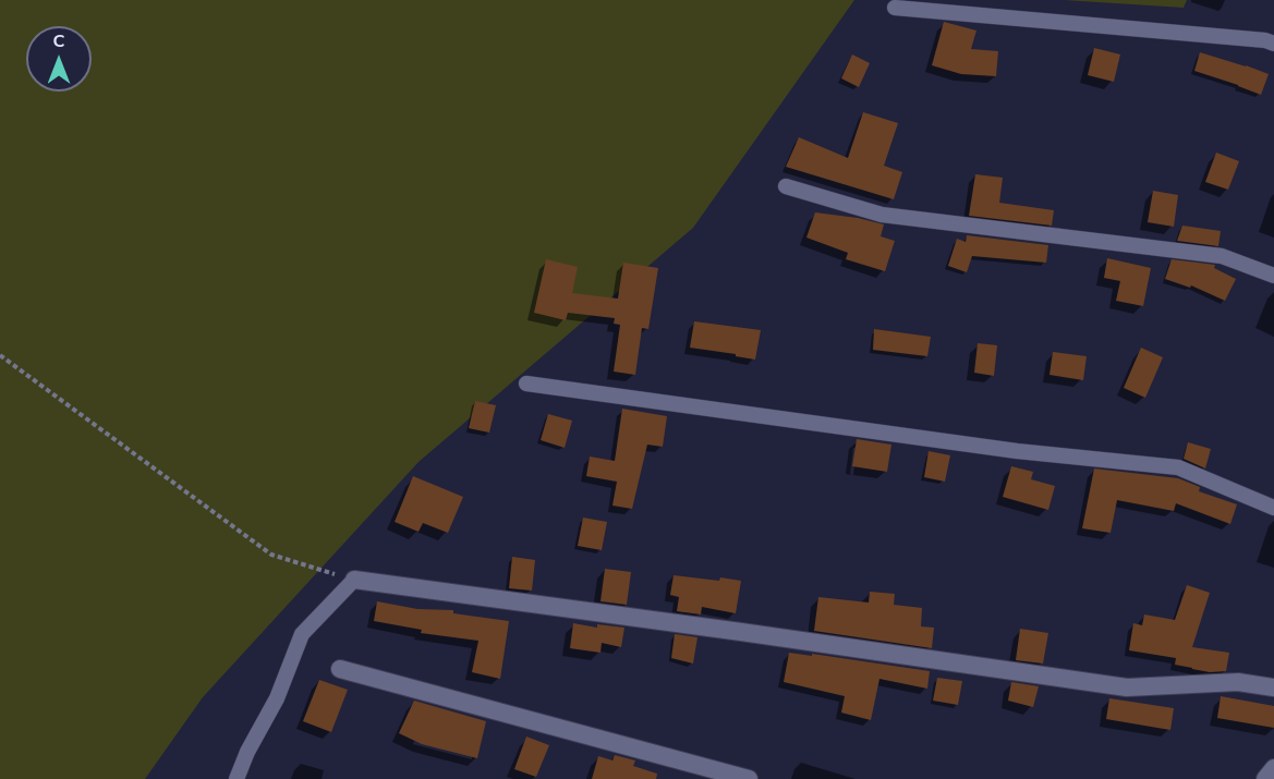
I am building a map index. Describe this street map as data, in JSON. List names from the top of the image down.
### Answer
{
  "north": "top"
}
